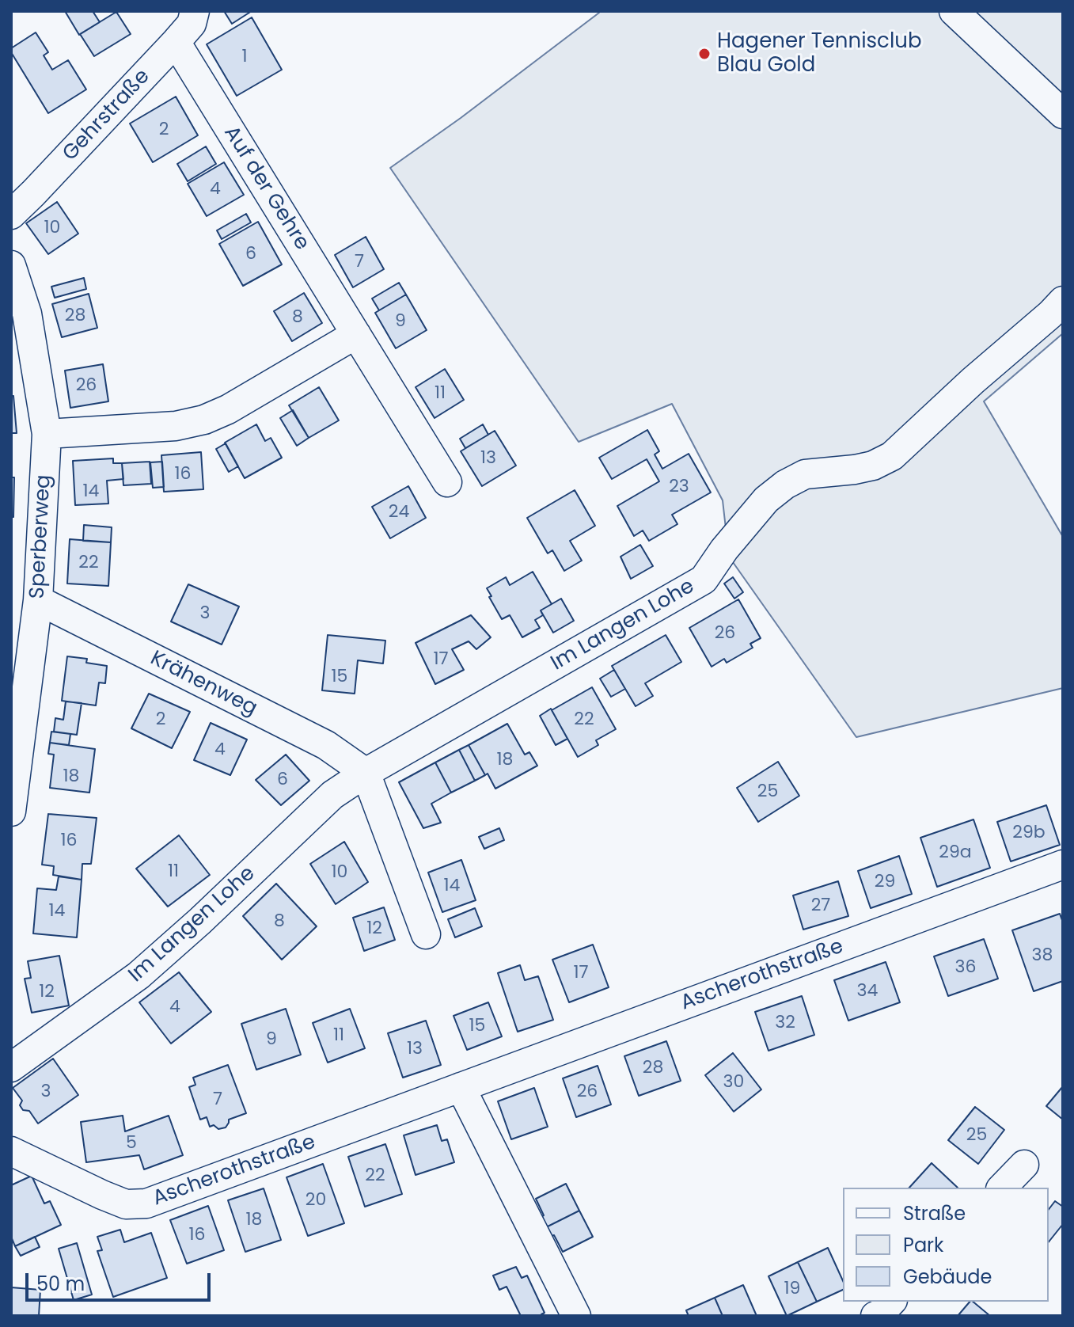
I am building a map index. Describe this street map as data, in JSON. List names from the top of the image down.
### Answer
{
  "streets": {
    "street": [
      "Gehrstraße",
      "Auf der Gehre",
      "Sperberweg",
      "Im Langen Lohe",
      "Krähenweg",
      "Ascherothstraße"
    ]
  },
  "crossings": [
    ["Gehrstraße", "Auf der Gehre"],
    ["Sperberweg", "Krähenweg"],
    ["Im Langen Lohe", "Krähenweg"]
  ],
  "places": ["Hagener Tennisclub Blau Gold"],
  "house_numbers": [
    "1",
    "2",
    "4",
    "10",
    "6",
    "7",
    "28",
    "8",
    "9",
    "26",
    "11",
    "13",
    "16",
    "23",
    "14",
    "24",
    "22",
    "3",
    "26",
    "17",
    "15",
    "2",
    "22",
    "4",
    "18",
    "18",
    "6",
    "25",
    "29b",
    "16",
    "29a",
    "11",
    "10",
    "29",
    "14",
    "27",
    "14",
    "8",
    "12",
    "38",
    "36",
    "17",
    "34",
    "12",
    "4",
    "32",
    "15",
    "11",
    "9",
    "13",
    "28",
    "30",
    "3",
    "26",
    "7",
    "25",
    "5",
    "22",
    "20",
    "18",
    "16",
    "19"
  ],
  "legend": ["Straße", "Park", "Gebäude"],
  "scale_bar": "50 m"
}
